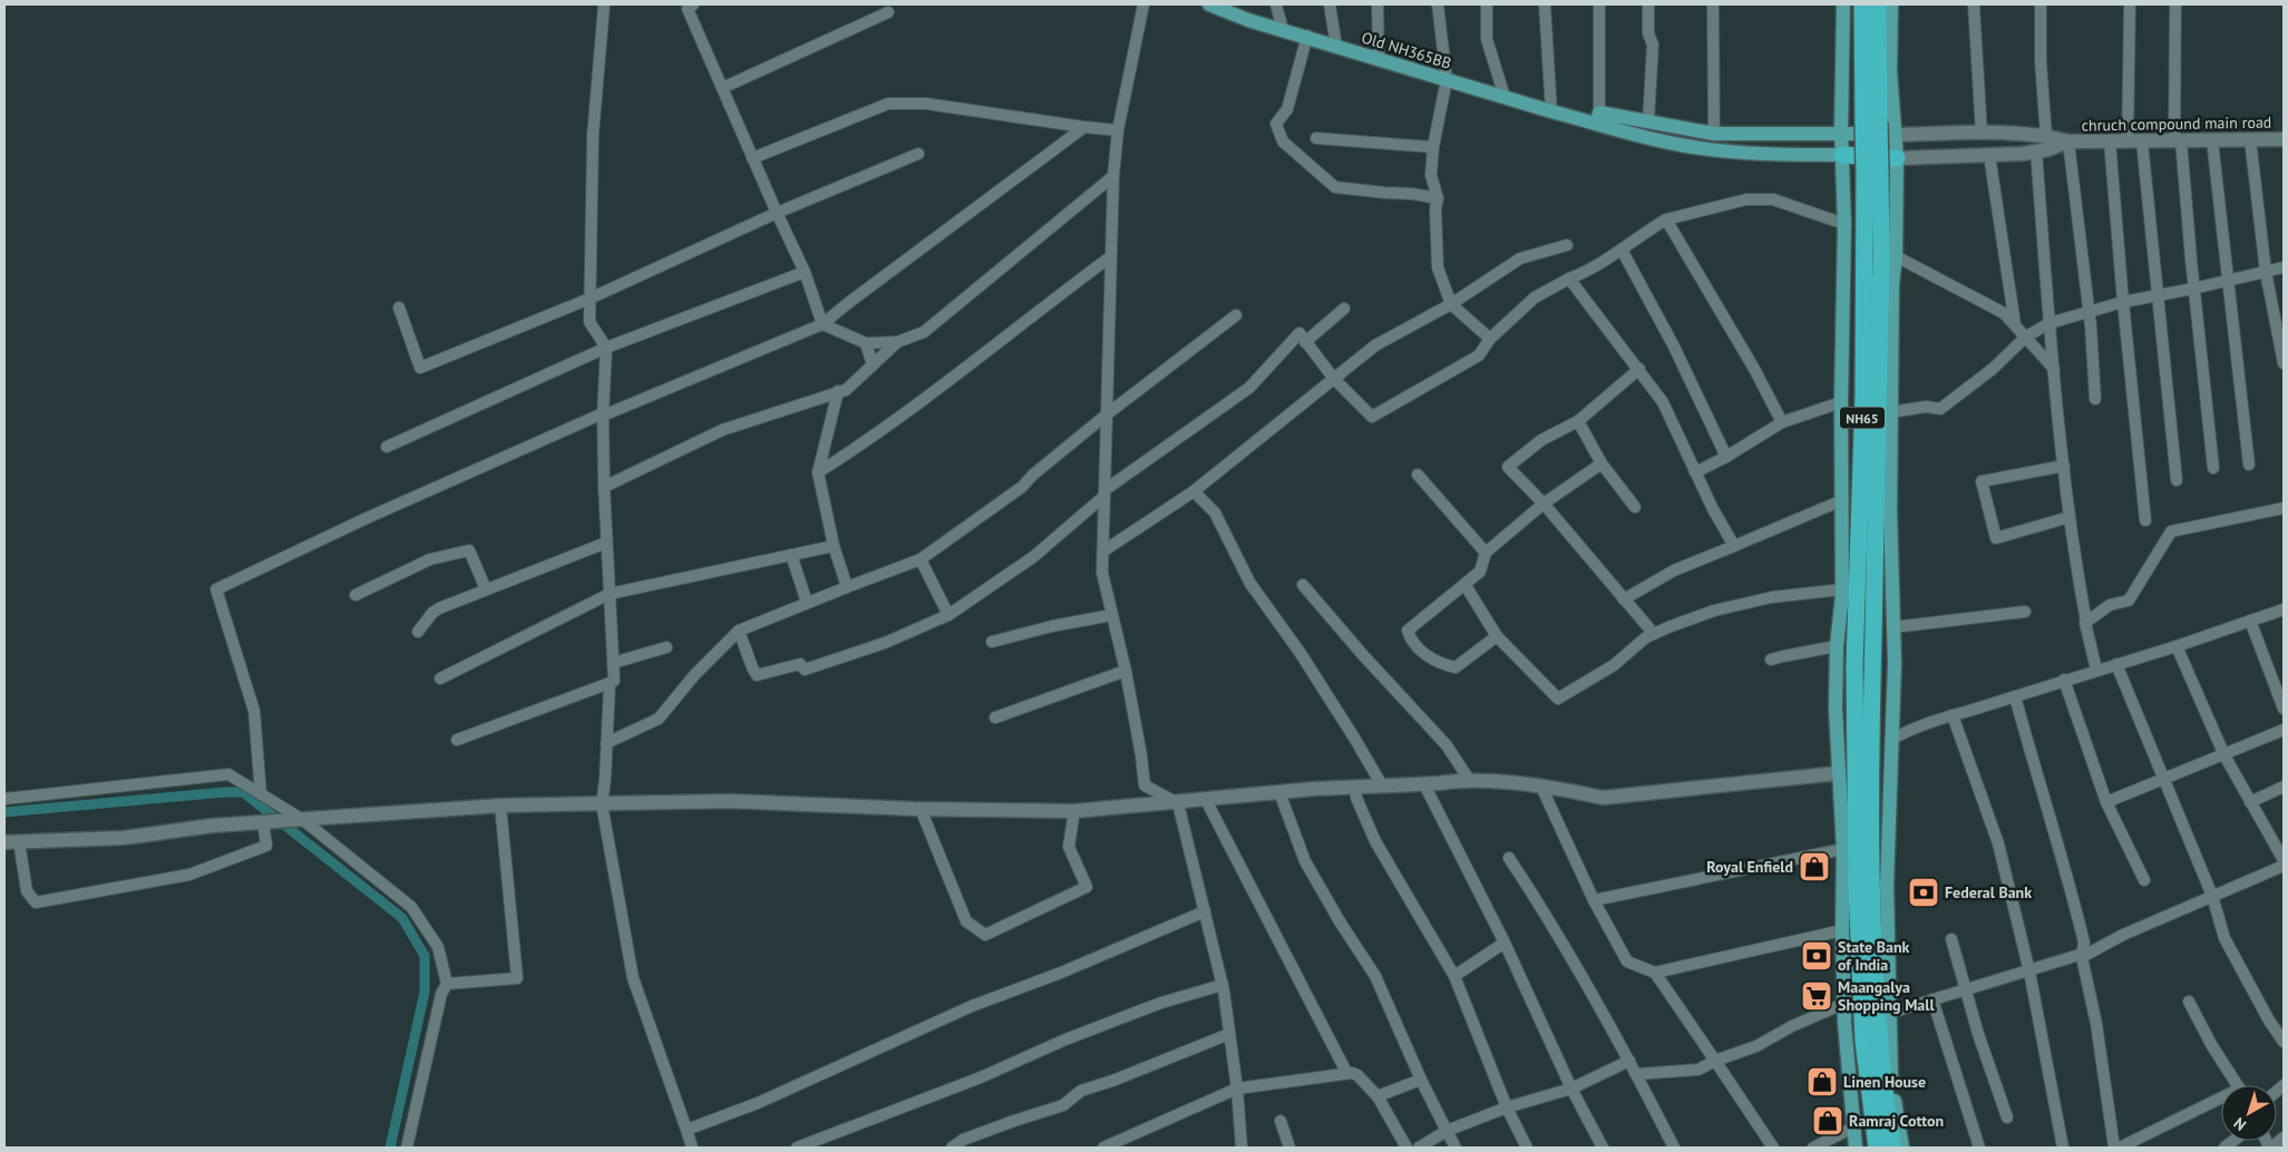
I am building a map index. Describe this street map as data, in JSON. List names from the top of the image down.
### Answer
{
  "streets": {
    "highway": ["NH65"],
    "main road": ["Old NH365BB"],
    "street": ["chruch compound main road"]
  },
  "places": {
    "shop": ["Royal Enfield", "Linen House", "Ramraj Cotton"],
    "bank": ["Federal Bank", "State Bank of India"],
    "supermarket": ["Maangalya Shopping Mall"]
  },
  "north": "bottom left"
}
